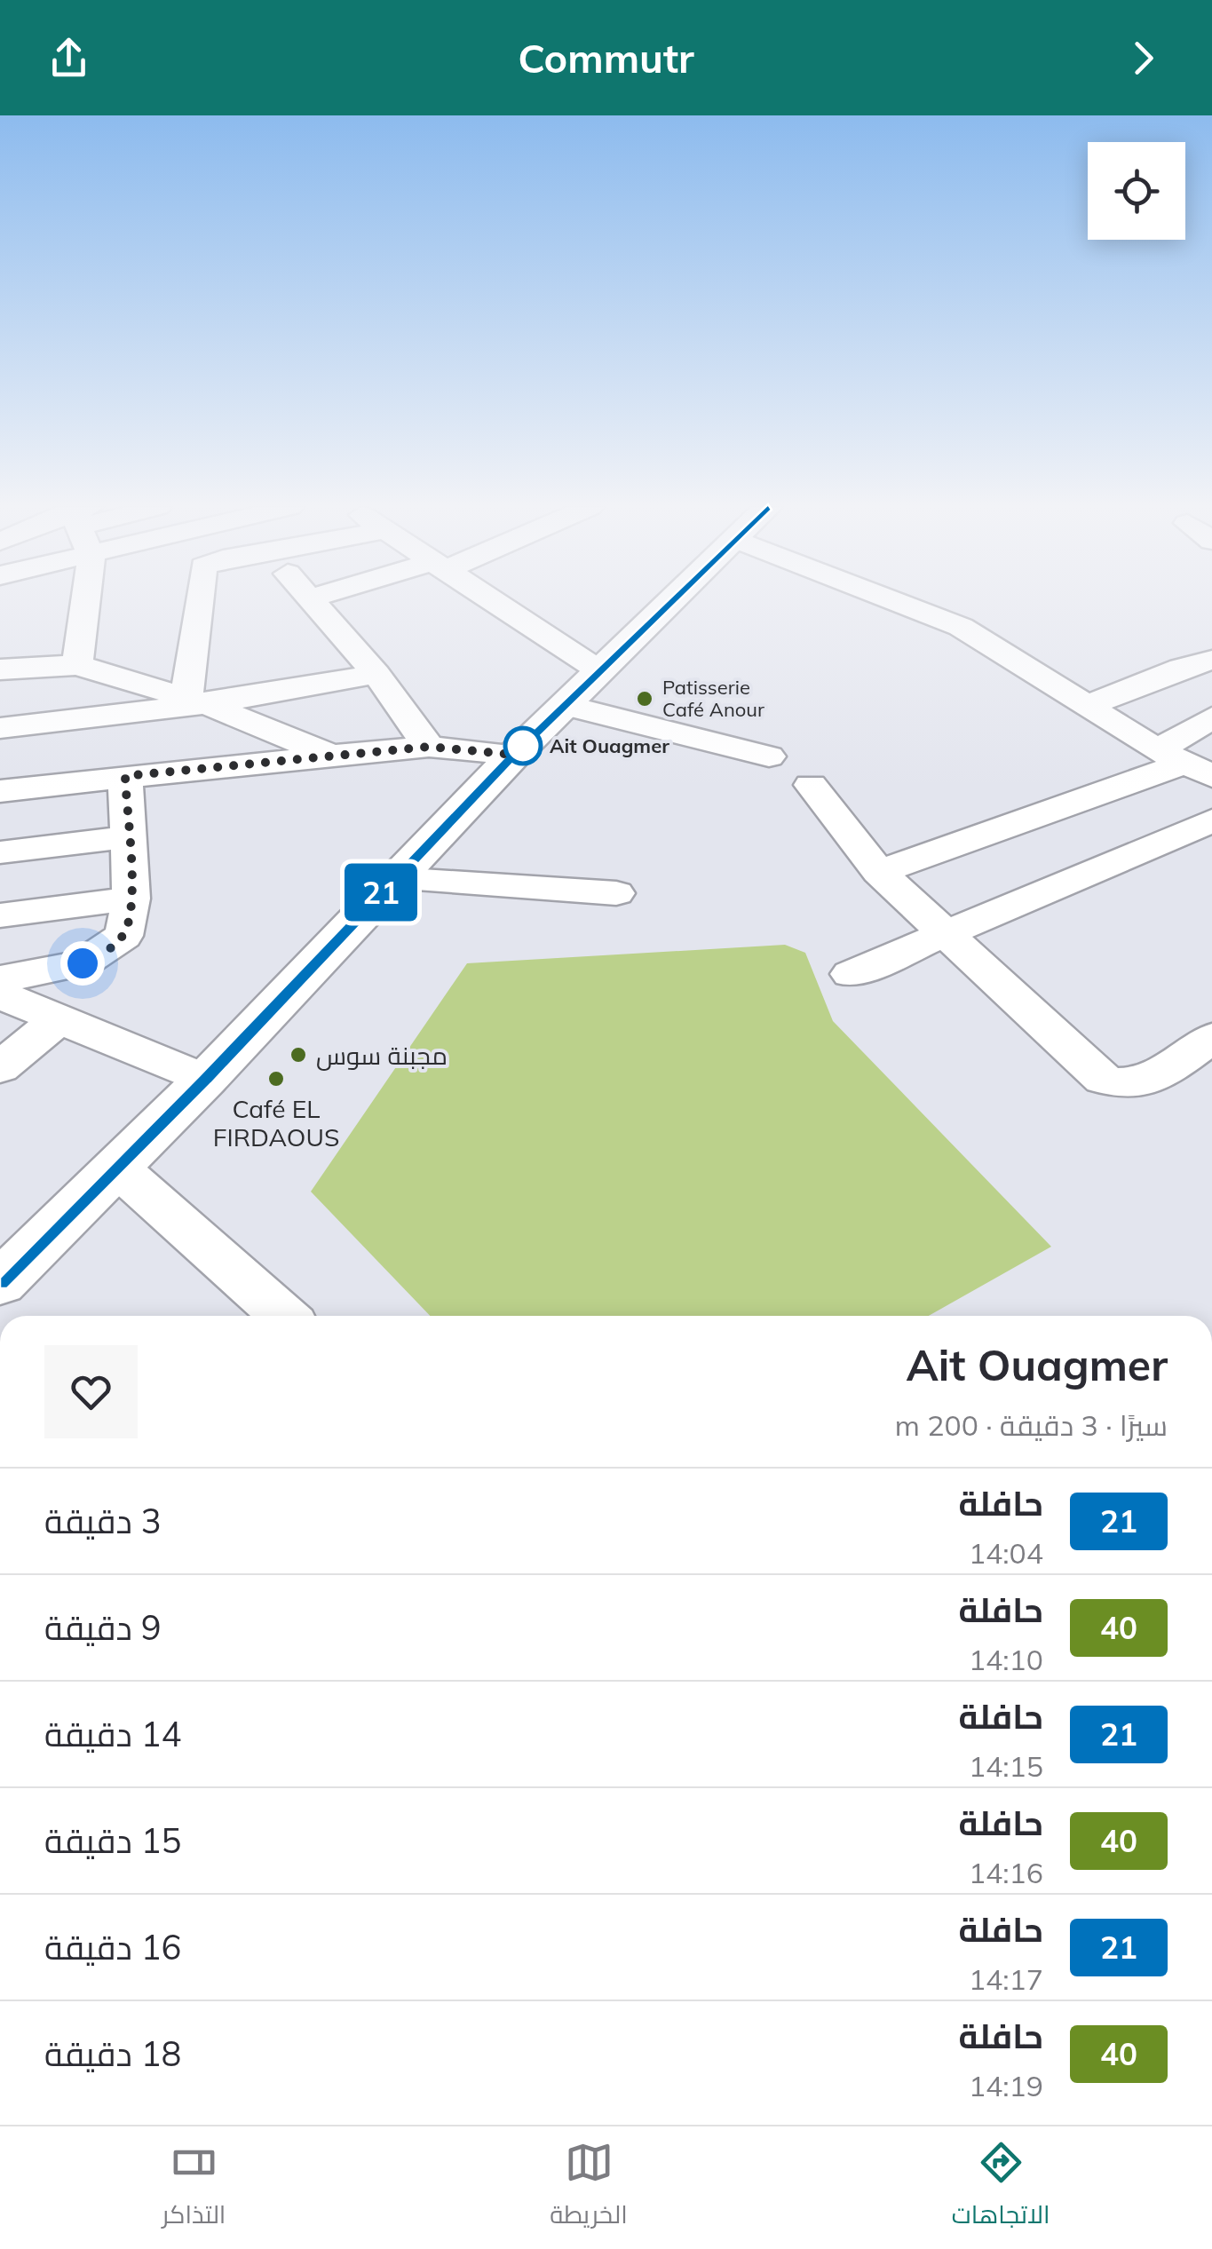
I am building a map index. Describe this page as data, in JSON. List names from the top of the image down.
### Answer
{
  "places": [
    "Patisserie Café Anour",
    "Ait Ouagmer",
    "مجبنة سوس",
    "Café EL FIRDAOUS"
  ],
  "lines": ["bus line 21"],
  "page": {
    "header": "Commutr",
    "on_map": "21",
    "heading": ["Ait Ouagmer", "سيرًا · 3 دقيقة · 200 m"],
    "list": [
      {
        "mark": "21",
        "name": "حافلة",
        "note": "14:04",
        "value": "3 دقيقة"
      },
      {
        "mark": "40",
        "name": "حافلة",
        "note": "14:10",
        "value": "9 دقيقة"
      },
      {
        "mark": "21",
        "name": "حافلة",
        "note": "14:15",
        "value": "14 دقيقة"
      },
      {
        "mark": "40",
        "name": "حافلة",
        "note": "14:16",
        "value": "15 دقيقة"
      },
      {
        "mark": "21",
        "name": "حافلة",
        "note": "14:17",
        "value": "16 دقيقة"
      },
      {
        "mark": "40",
        "name": "حافلة",
        "note": "14:19",
        "value": "18 دقيقة"
      }
    ],
    "tabs": ["الاتجاهات", "الخريطة", "التذاكر"]
  }
}
